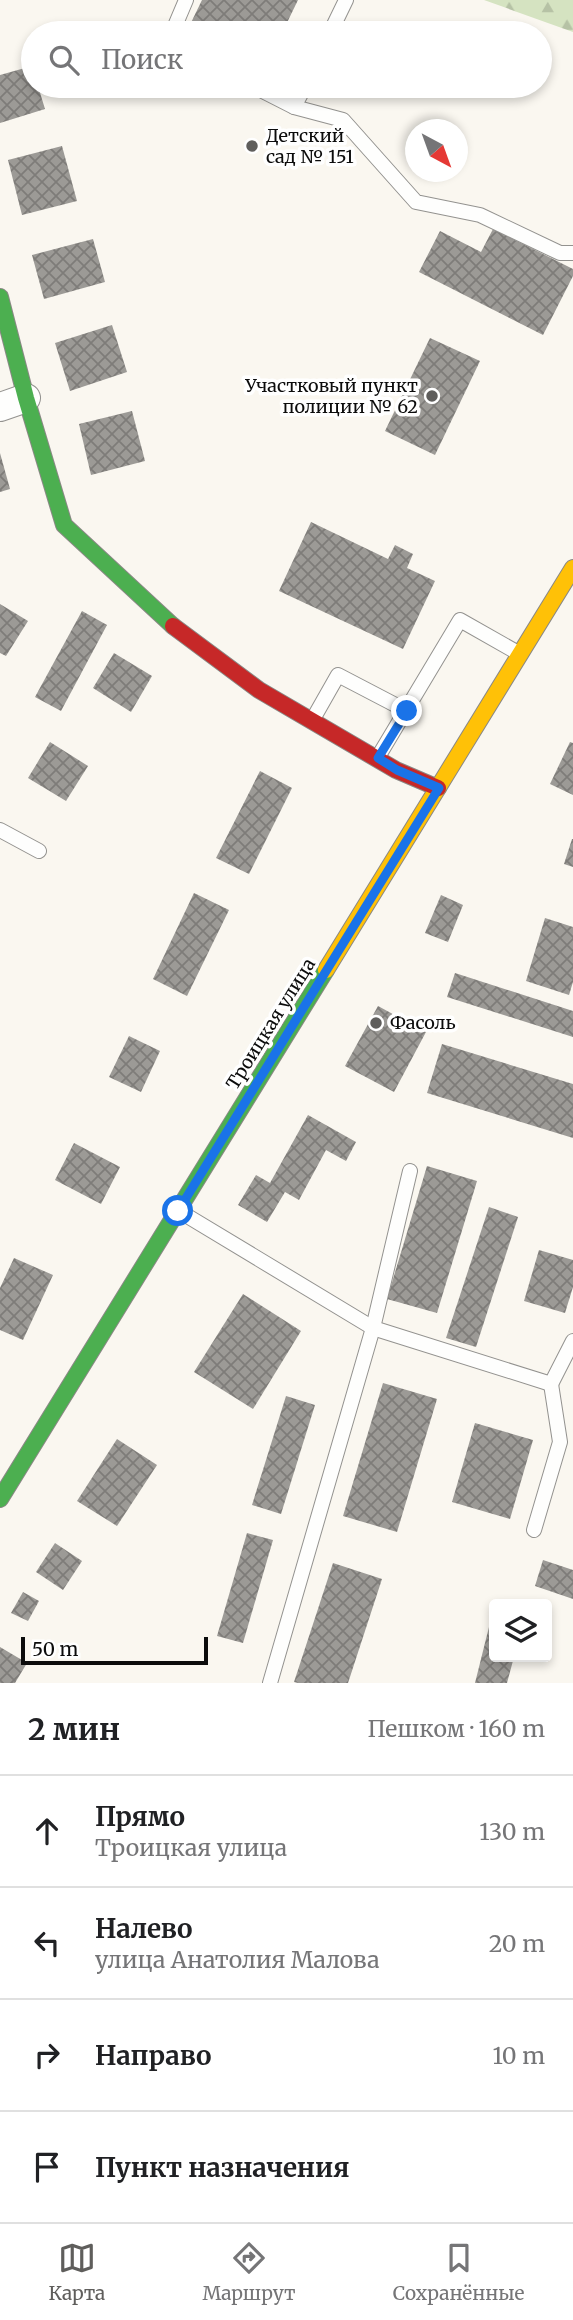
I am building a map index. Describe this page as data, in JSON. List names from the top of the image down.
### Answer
{
  "streets": {
    "street": ["Троицкая улица"]
  },
  "places": ["Детский сад № 151", "Участковый пункт полиции № 62", "Фасоль"],
  "scale_bar": "50 m",
  "north": "bottom right",
  "page": {
    "search": "Поиск",
    "scale": "50 m",
    "heading": ["2 мин", "Пешком · 160 m"],
    "list": [
      ["Прямо", "Троицкая улица", "130 m"],
      ["Налево", "улица Анатолия Малова", "20 m"],
      ["Направо", "10 m"],
      "Пункт назначения"
    ],
    "nav": ["Карта", "Маршрут", "Сохранённые"]
  }
}
